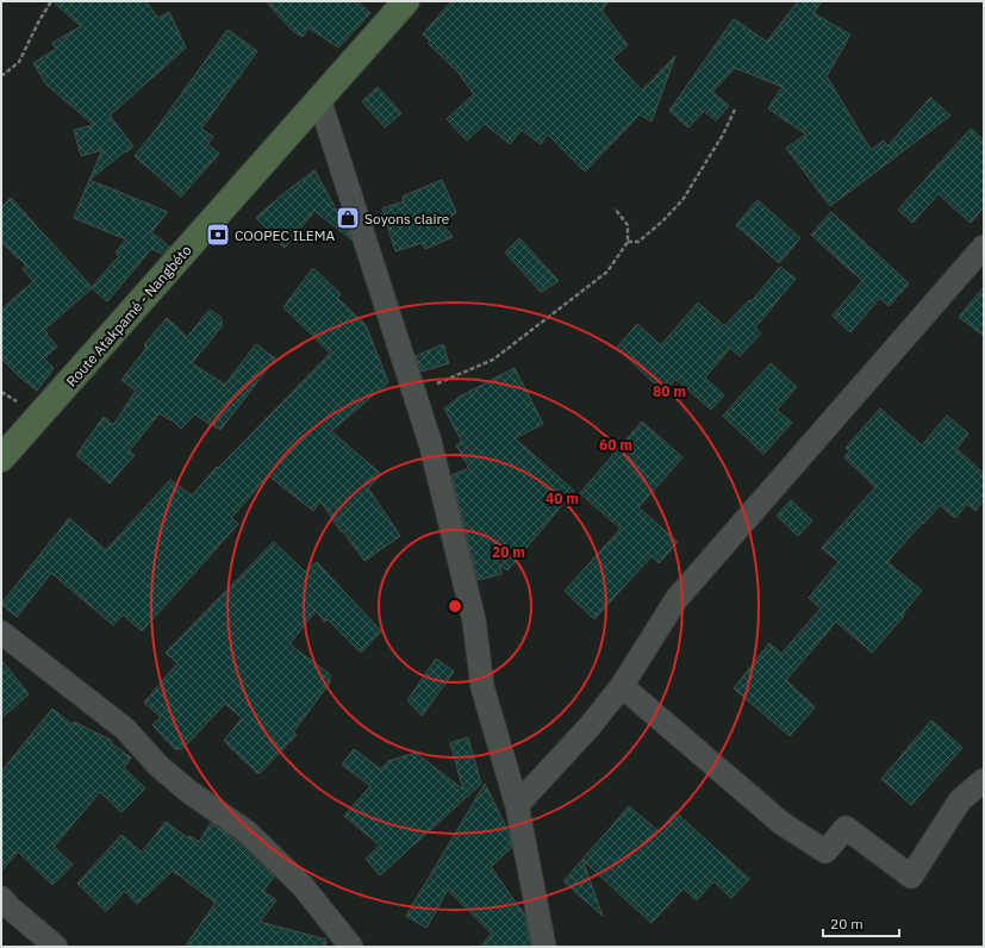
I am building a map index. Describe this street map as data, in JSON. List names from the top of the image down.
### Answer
{
  "streets": {
    "main road": ["Route Atakpamé - Nangbéto"]
  },
  "places": {
    "shop": ["Soyons claire"],
    "bank": ["COOPEC ILEMA"]
  },
  "scale_bar": "20 m",
  "rings": [
    "80 m",
    "60 m",
    "40 m",
    "20 m"
  ]
}
